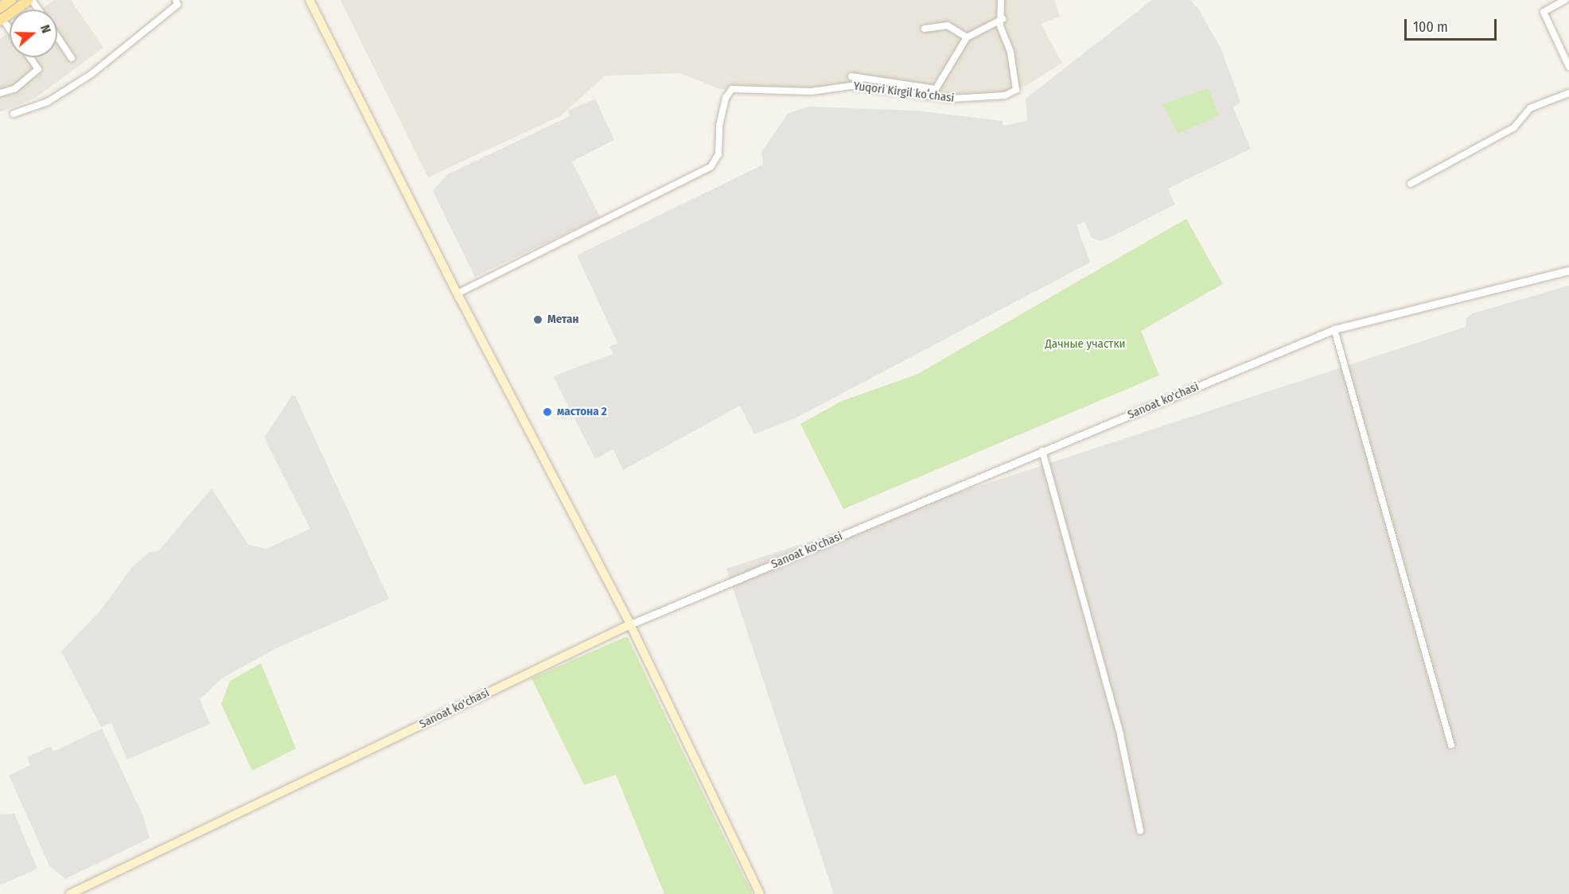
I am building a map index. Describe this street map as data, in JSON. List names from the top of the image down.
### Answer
{
  "streets": {
    "main road": ["Sanoat ko'chasi"],
    "street": ["Yuqori Kirgil koʻchasi"]
  },
  "parks": ["Дачные участки"],
  "places": ["Метан", "мастона 2"],
  "scale_bar": "100 m",
  "north": "right"
}
